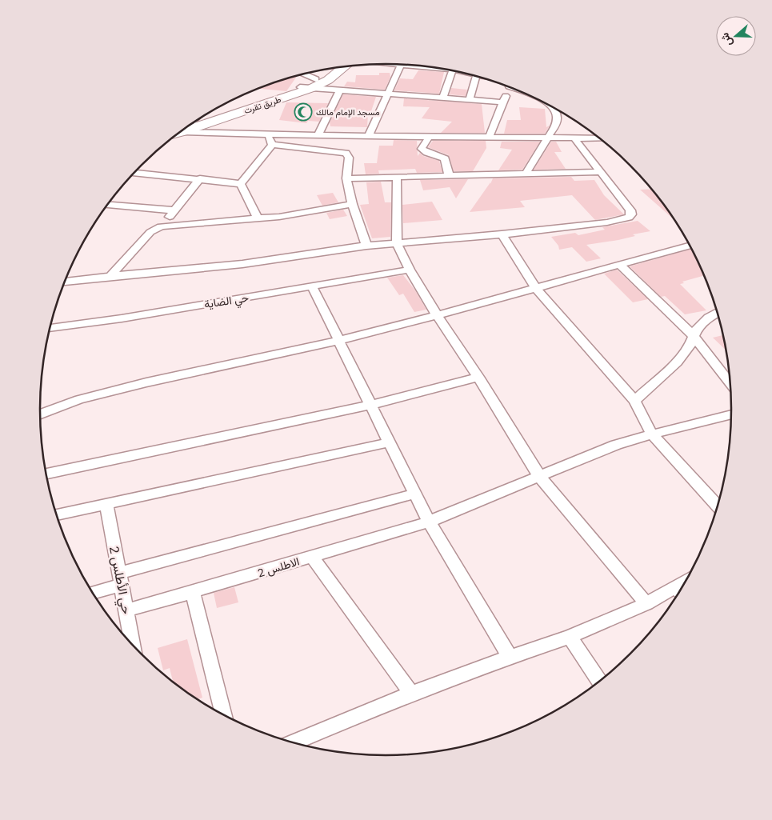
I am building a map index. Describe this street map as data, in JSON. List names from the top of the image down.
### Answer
{
  "streets": {
    "main road": ["طريق تقرت"],
    "street": ["حي الضاية", "الاطلس 2", "حي الأطلس 2"]
  },
  "crossings": [
    ["الاطلس 2", "حي الأطلس 2"]
  ],
  "places": {
    "mosque": ["مسجد الإمام مالك"]
  },
  "north": "left"
}
